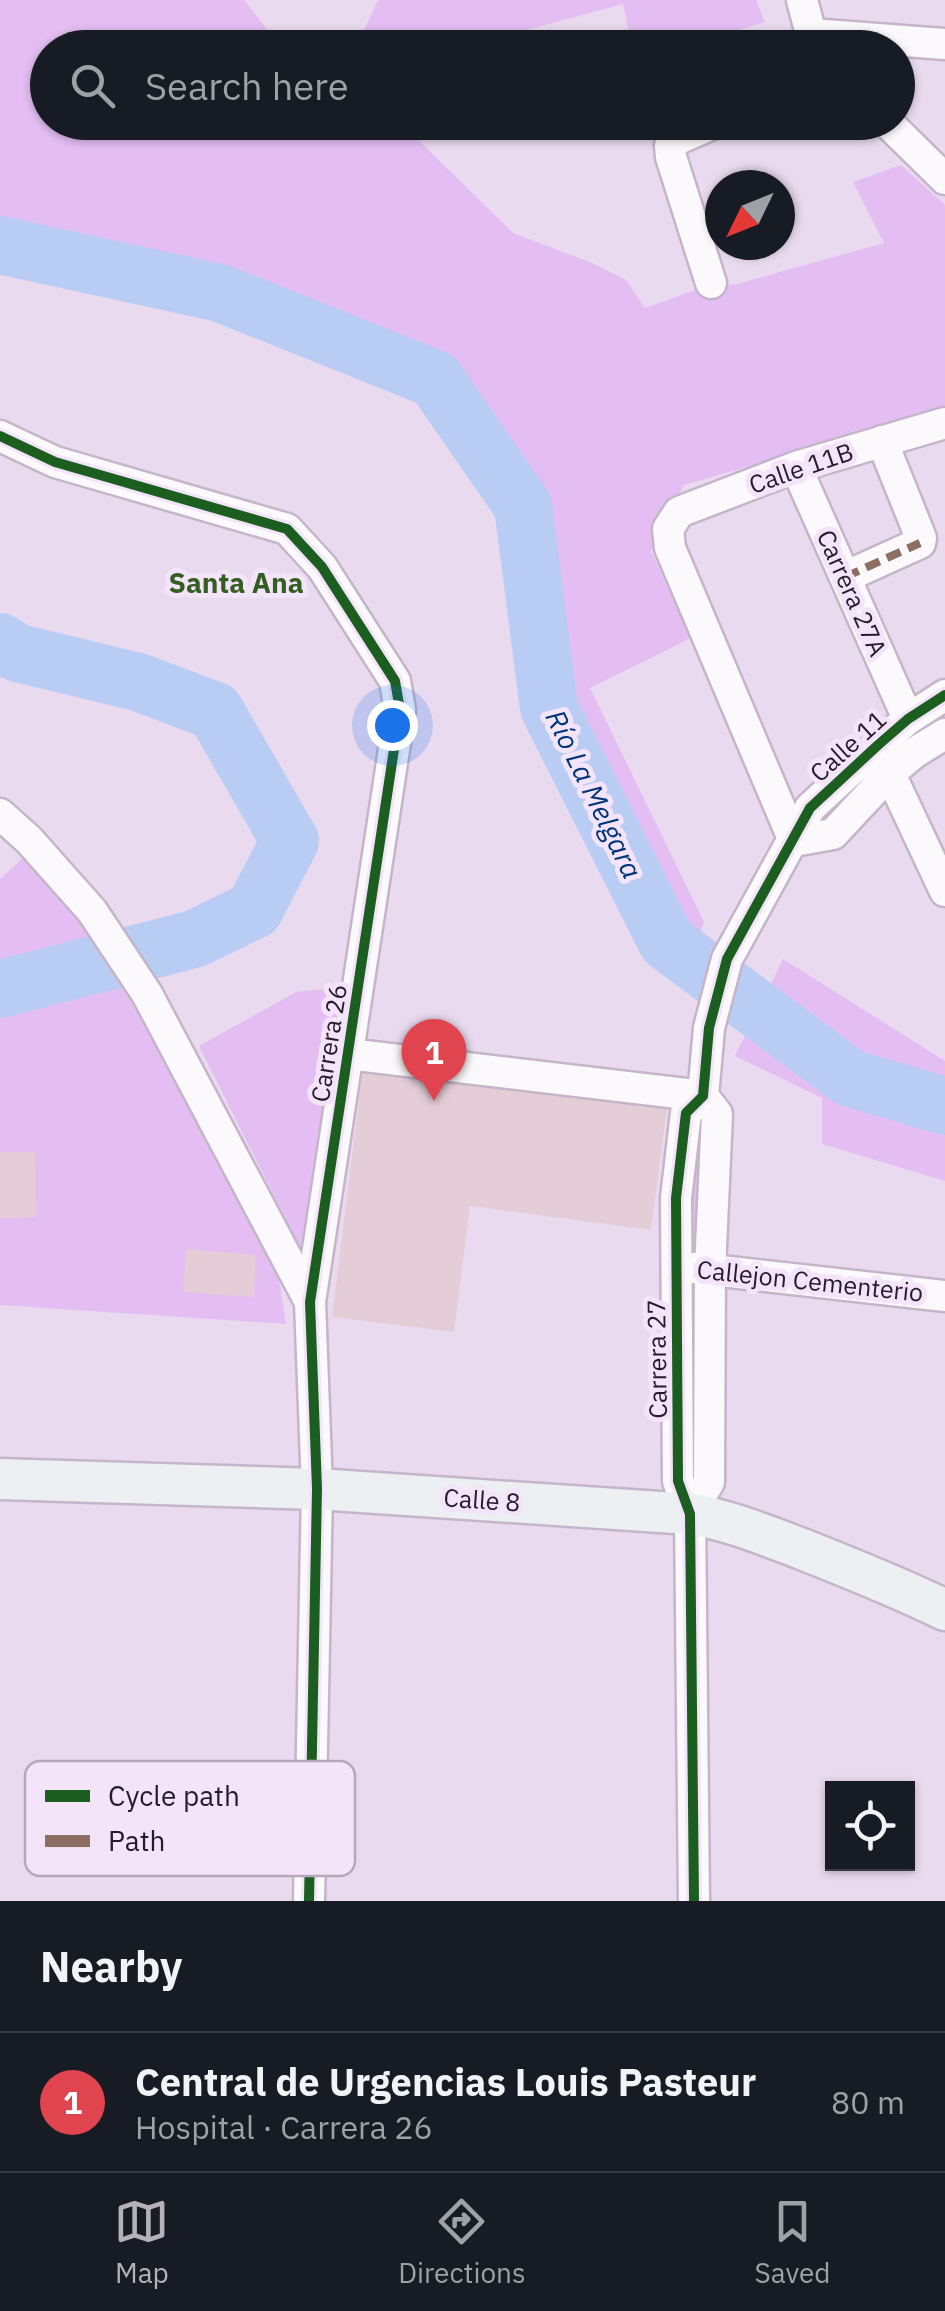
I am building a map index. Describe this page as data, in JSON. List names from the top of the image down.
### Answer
{
  "streets": {
    "main road": ["Calle 8"],
    "street": [
      "Calle 11B",
      "Carrera 27A",
      "Calle 11",
      "Carrera 26",
      "Callejon Cementerio",
      "Carrera 27"
    ]
  },
  "crossings": [
    ["Calle 11B", "Carrera 27A"],
    ["Calle 11B", "Calle 11"],
    ["Calle 11B", "Carrera 27"],
    ["Carrera 27A", "Calle 11"],
    ["Calle 11", "Carrera 27"],
    ["Carrera 26", "Calle 8"],
    ["Callejon Cementerio", "Carrera 27"],
    ["Carrera 27", "Calle 8"]
  ],
  "districts": ["Santa Ana"],
  "water": ["Río La Melgara"],
  "legend": ["Cycle path", "Path"],
  "north": "bottom left",
  "page": {
    "search": "Search here",
    "pins": "1",
    "heading": "Nearby",
    "list": [
      {
        "mark": "1",
        "name": "Central de Urgencias Louis Pasteur",
        "note": "Hospital · Carrera 26",
        "value": "80 m"
      }
    ],
    "nav": ["Map", "Directions", "Saved"]
  }
}
